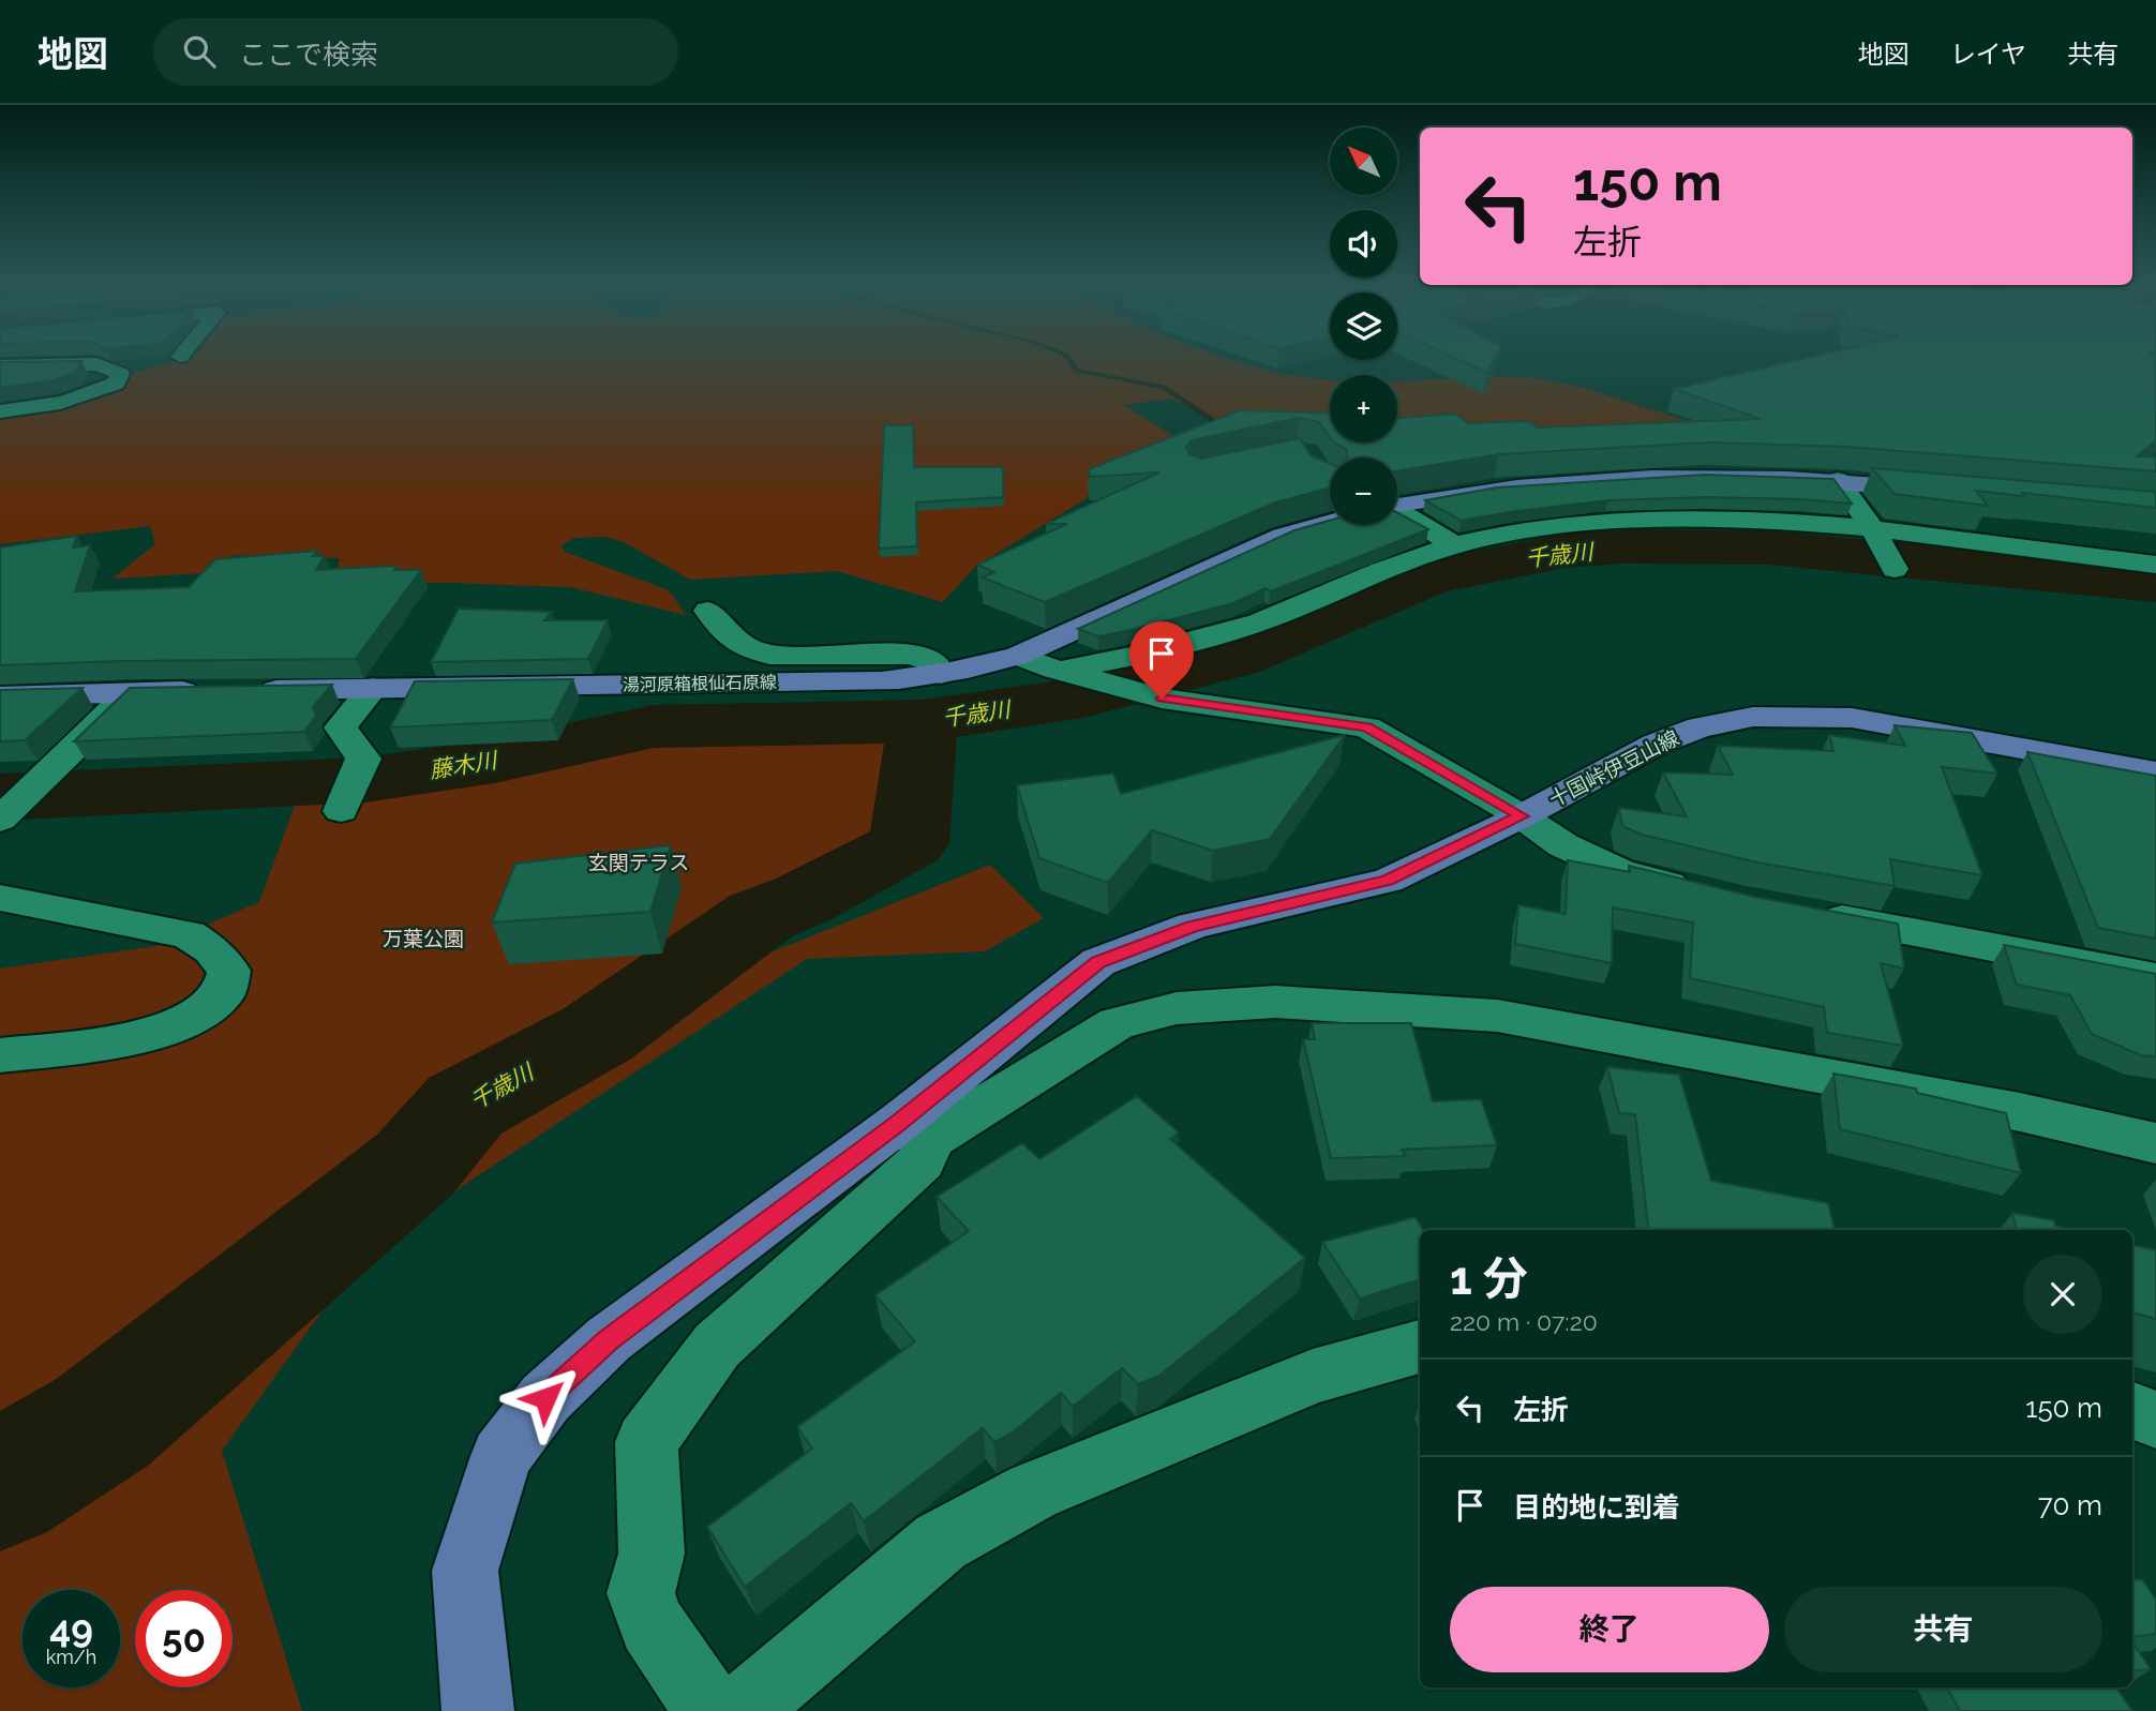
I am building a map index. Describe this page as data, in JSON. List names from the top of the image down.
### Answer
{
  "streets": {
    "main road": ["湯河原箱根仙石原線", "十国峠伊豆山線"]
  },
  "water": ["千歳川", "藤木川"],
  "parks": ["玄関テラス", "万葉公園"],
  "north": "top left",
  "page": {
    "header": "地図",
    "search": "ここで検索",
    "nav": ["地図", "レイヤ", "共有"],
    "map_buttons": ["+", "−"],
    "turn": ["150 m", "左折"],
    "heading": ["1 分", "220 m · 07:20"],
    "list": [
      {
        "name": "左折",
        "value": "150 m"
      },
      {
        "name": "目的地に到着",
        "value": "70 m"
      }
    ],
    "buttons": ["終了", "共有"],
    "speed": "49 km/h",
    "limit": "50"
  }
}
